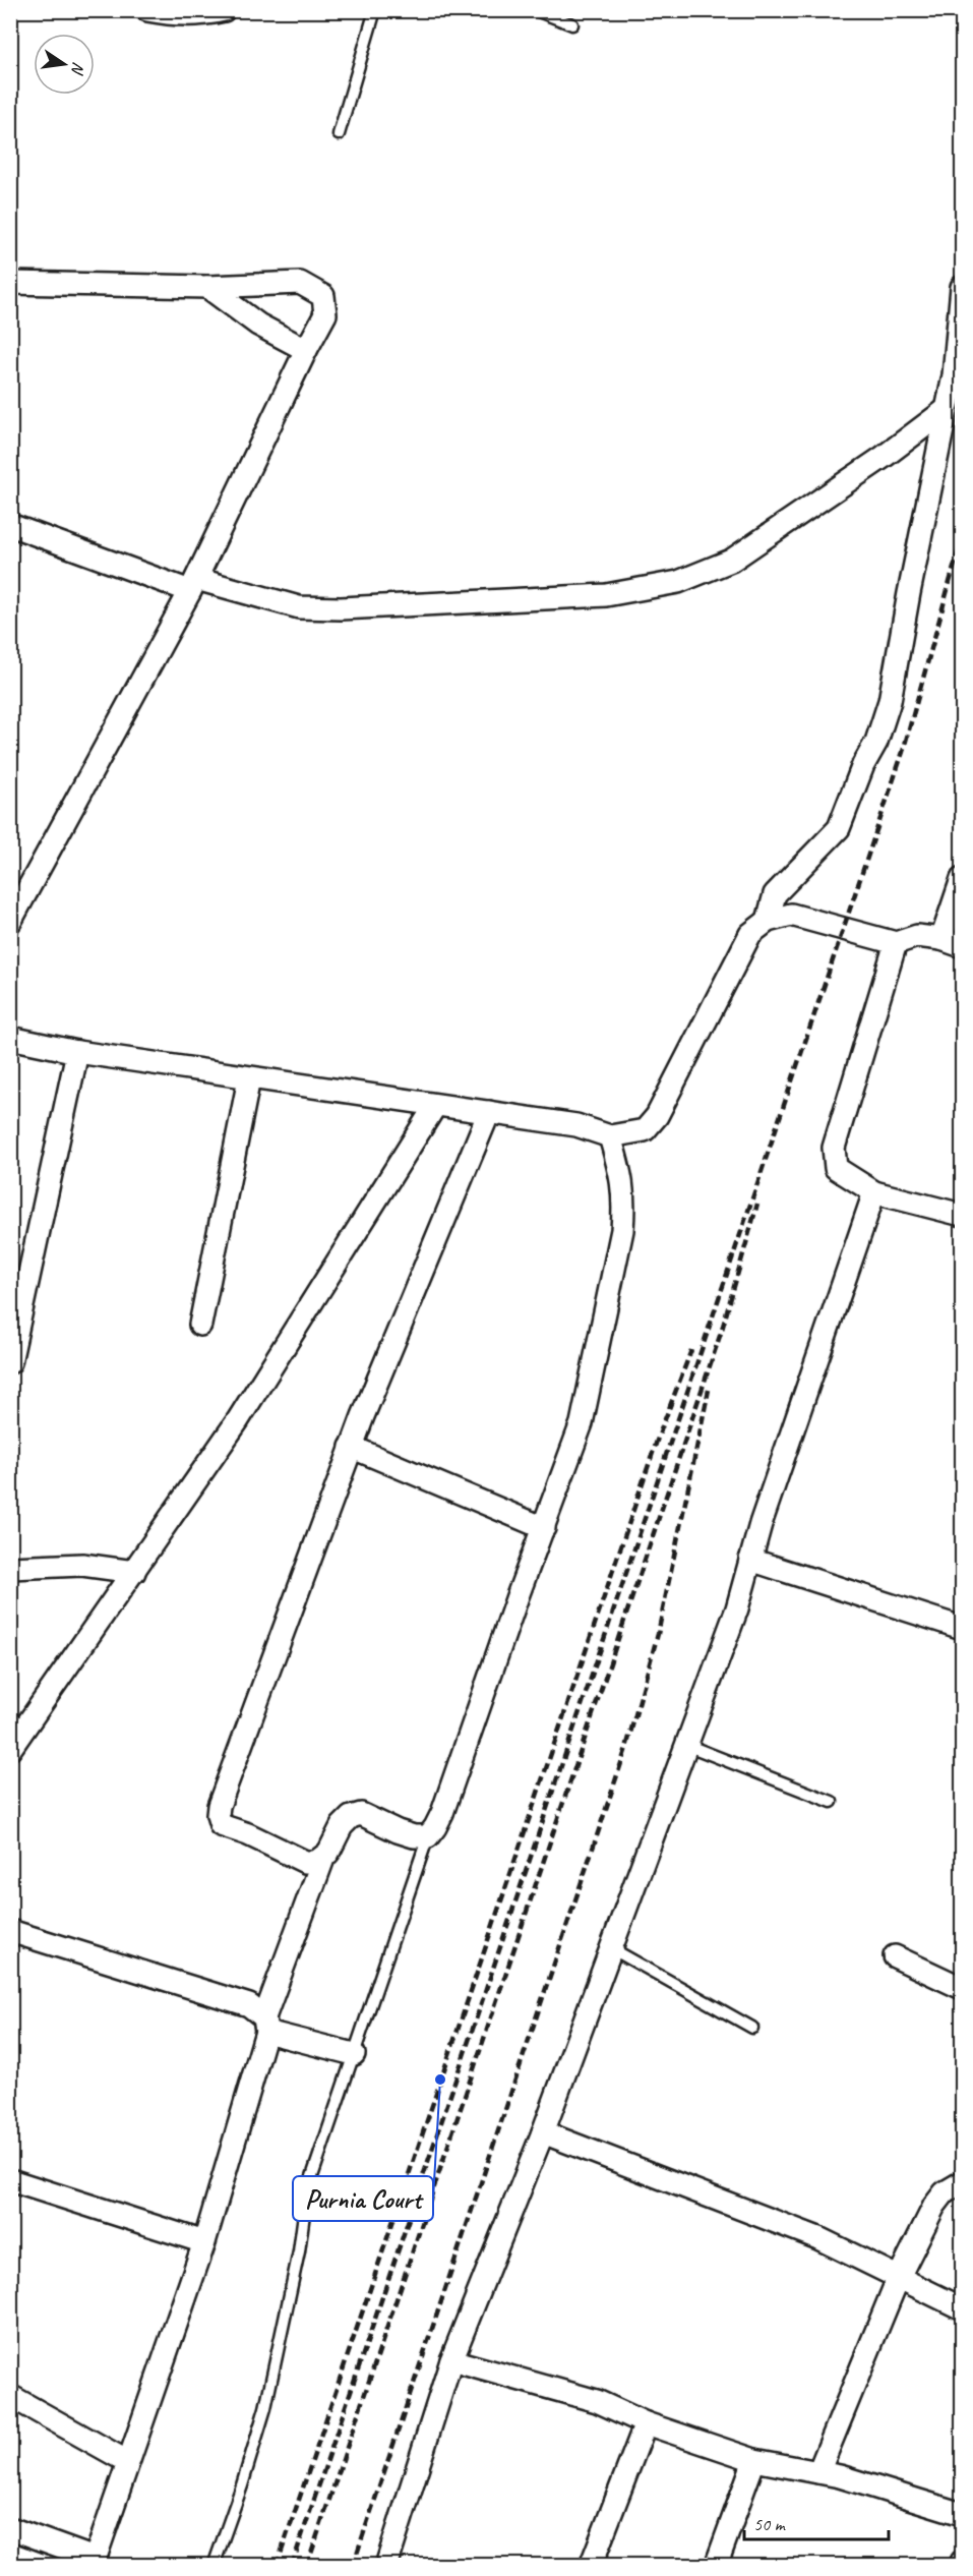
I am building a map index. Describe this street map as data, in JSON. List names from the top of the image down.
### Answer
{
  "places": ["Purnia Court"],
  "scale_bar": "50 m",
  "north": "right"
}
